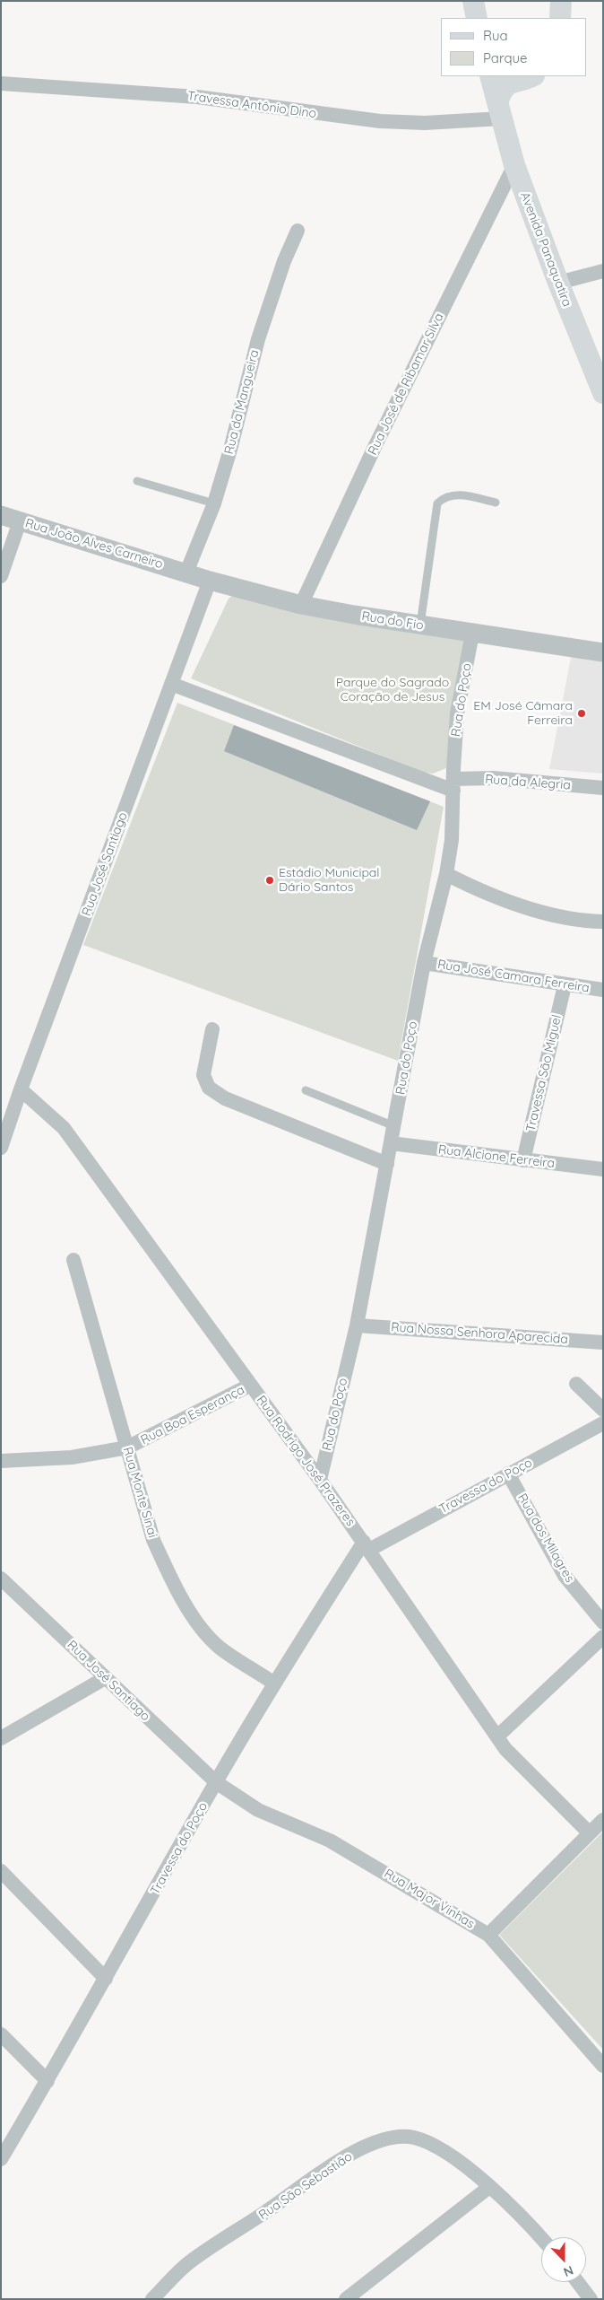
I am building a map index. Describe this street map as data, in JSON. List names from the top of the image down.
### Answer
{
  "streets": {
    "main road": ["Avenida Panaquatira"],
    "street": [
      "Travessa Antônio Dino",
      "Rua José de Ribamar Silva",
      "Rua da Mangueira",
      "Rua João Alves Carneiro",
      "Rua do Fio",
      "Rua do Poço",
      "Rua da Alegria",
      "Rua José Santiago",
      "Rua José Camara Ferreira",
      "Travessa São Miguel",
      "Rua Alcione Ferreira",
      "Rua Nossa Senhora Aparecida",
      "Rua Boa Esperança",
      "Rua Rodrigo José Prazeres",
      "Travessa do Poço",
      "Rua Monte Sinai",
      "Rua dos Milagres",
      "Rua Major Vinhas",
      "Rua São Sebastião"
    ]
  },
  "crossings": [
    ["Travessa Antônio Dino", "Avenida Panaquatira"],
    ["Avenida Panaquatira", "Rua José de Ribamar Silva"],
    ["Rua José de Ribamar Silva", "Rua do Fio"],
    ["Rua da Mangueira", "Rua João Alves Carneiro"],
    ["Rua da Mangueira", "Rua do Fio"],
    ["Rua João Alves Carneiro", "Rua do Fio"],
    ["Rua do Fio", "Rua do Poço"],
    ["Rua do Fio", "Rua José Santiago"],
    ["Rua do Poço", "Rua da Alegria"],
    ["Rua do Poço", "Rua José Camara Ferreira"],
    ["Rua do Poço", "Rua Alcione Ferreira"],
    ["Rua do Poço", "Rua Nossa Senhora Aparecida"],
    ["Rua do Poço", "Rua Rodrigo José Prazeres"],
    ["Rua José Santiago", "Rua Rodrigo José Prazeres"],
    ["Rua José Santiago", "Travessa do Poço"],
    ["Rua José Santiago", "Rua Major Vinhas"],
    ["Rua José Camara Ferreira", "Travessa São Miguel"],
    ["Travessa São Miguel", "Rua Alcione Ferreira"],
    ["Rua Boa Esperança", "Rua Rodrigo José Prazeres"],
    ["Rua Boa Esperança", "Rua Monte Sinai"],
    ["Rua Rodrigo José Prazeres", "Travessa do Poço"],
    ["Travessa do Poço", "Rua Monte Sinai"],
    ["Travessa do Poço", "Rua dos Milagres"],
    ["Travessa do Poço", "Rua Major Vinhas"]
  ],
  "parks": ["Parque do Sagrado Coração de Jesus"],
  "places": ["EM José Câmara Ferreira", "Estádio Municipal Dário Santos"],
  "legend": ["Rua", "Parque"],
  "north": "bottom"
}
